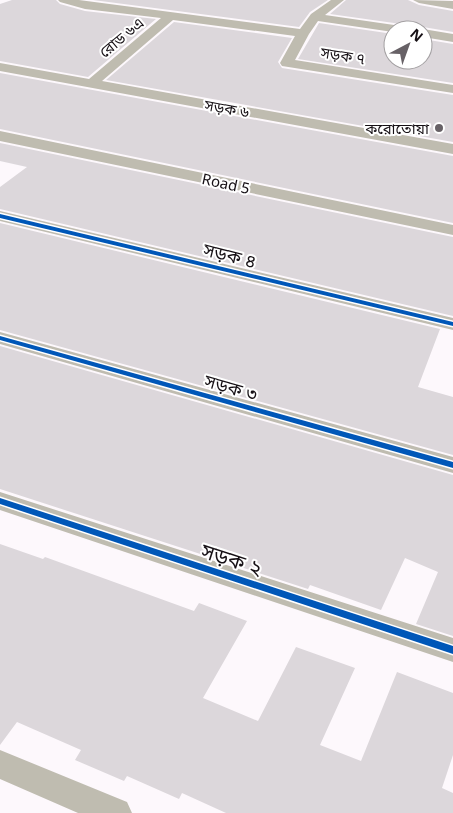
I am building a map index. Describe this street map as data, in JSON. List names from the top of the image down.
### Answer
{
  "streets": {
    "street": [
      "রোড ৬এ",
      "সড়ক ৭",
      "সড়ক ৬",
      "Road 5",
      "সড়ক ৪",
      "সড়ক ৩",
      "সড়ক ২"
    ]
  },
  "crossings": [
    ["রোড ৬এ", "সড়ক ৬"]
  ],
  "places": ["করোতোয়া"],
  "north": "top right"
}
